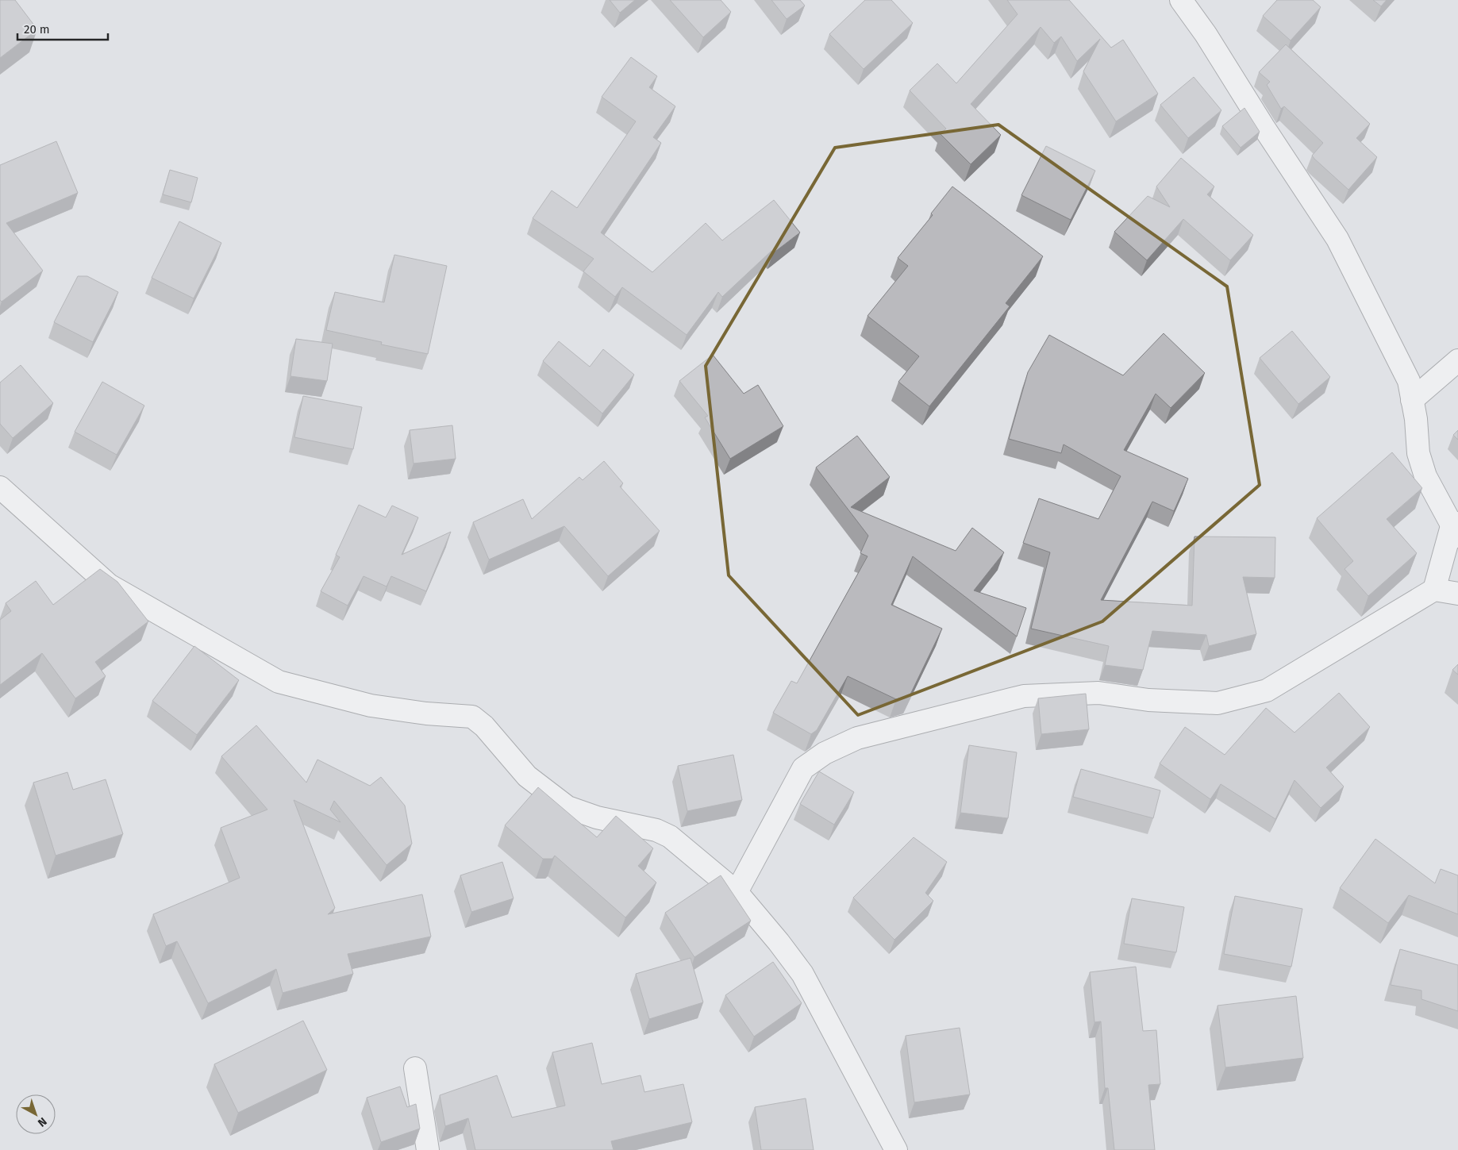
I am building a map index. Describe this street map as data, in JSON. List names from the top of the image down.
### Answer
{
  "scale_bar": "20 m",
  "north": "bottom right"
}
